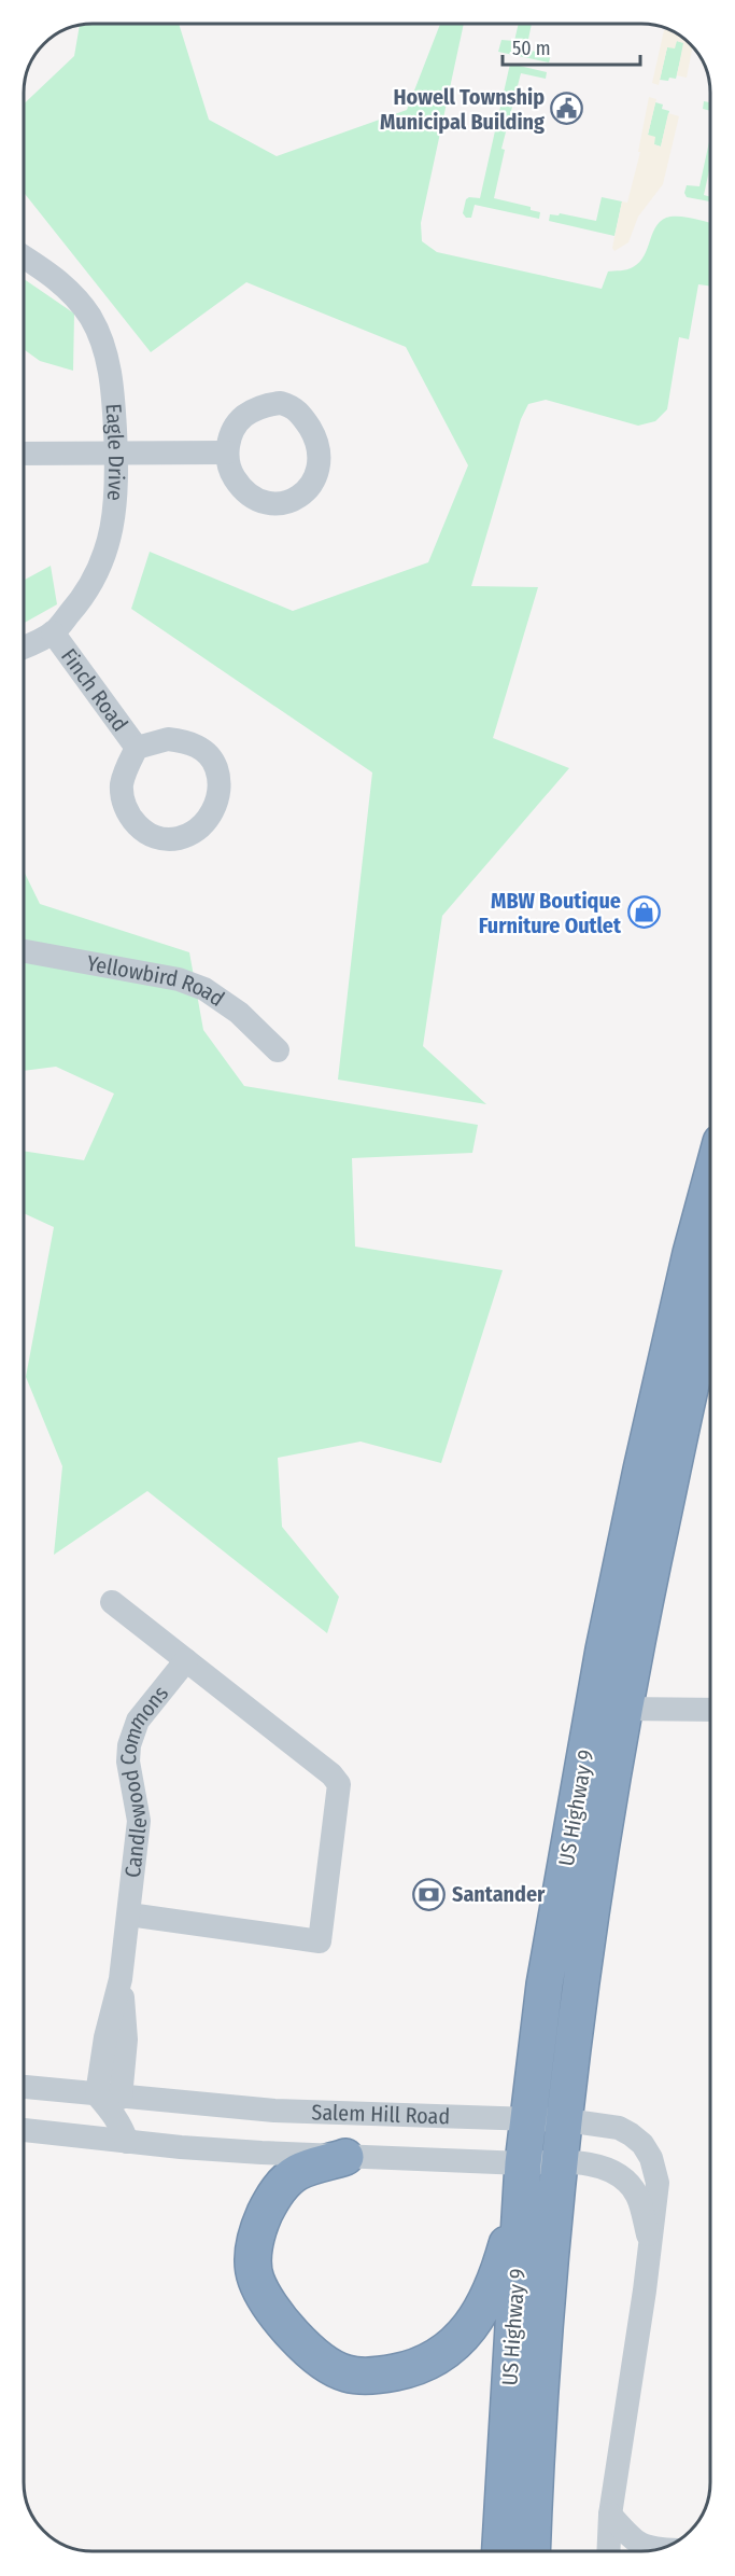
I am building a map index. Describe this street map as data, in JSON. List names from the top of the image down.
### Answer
{
  "streets": {
    "highway": ["US Highway 9"],
    "street": [
      "Eagle Drive",
      "Finch Road",
      "Yellowbird Road",
      "Candlewood Commons",
      "Salem Hill Road"
    ]
  },
  "crossings": [
    ["Eagle Drive", "Finch Road"],
    ["Candlewood Commons", "Salem Hill Road"],
    ["US Highway 9", "Salem Hill Road"]
  ],
  "places": {
    "public building": ["Howell Township Municipal Building"],
    "shop": ["MBW Boutique Furniture Outlet"],
    "bank": ["Santander"]
  },
  "scale_bar": "50 m"
}
